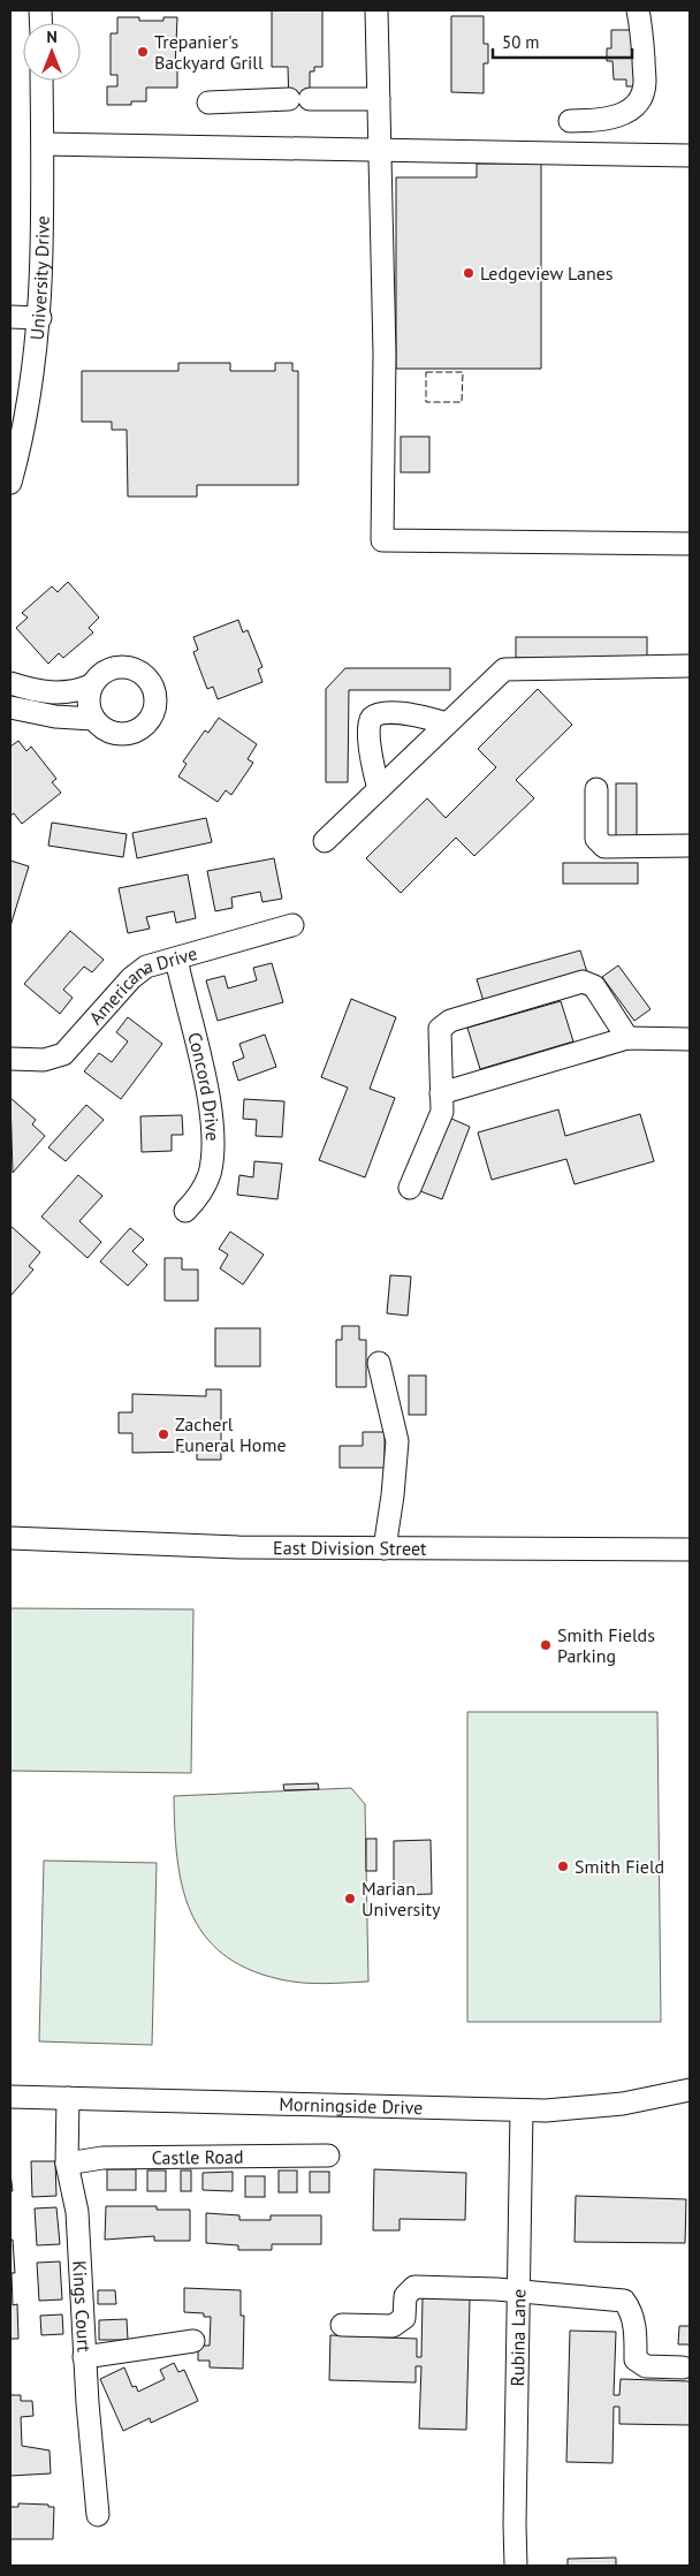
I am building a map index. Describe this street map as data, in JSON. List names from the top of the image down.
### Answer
{
  "streets": {
    "street": [
      "University Drive",
      "Americana Drive",
      "Concord Drive",
      "East Division Street",
      "Morningside Drive",
      "Castle Road",
      "Kings Court",
      "Rubina Lane"
    ]
  },
  "crossings": [
    ["Americana Drive", "Concord Drive"],
    ["Morningside Drive", "Kings Court"],
    ["Morningside Drive", "Rubina Lane"],
    ["Castle Road", "Kings Court"]
  ],
  "places": [
    "Trepanier's Backyard Grill",
    "Ledgeview Lanes",
    "Zacherl Funeral Home",
    "Smith Fields Parking",
    "Smith Field",
    "Marian University"
  ],
  "scale_bar": "50 m",
  "north": "top"
}
